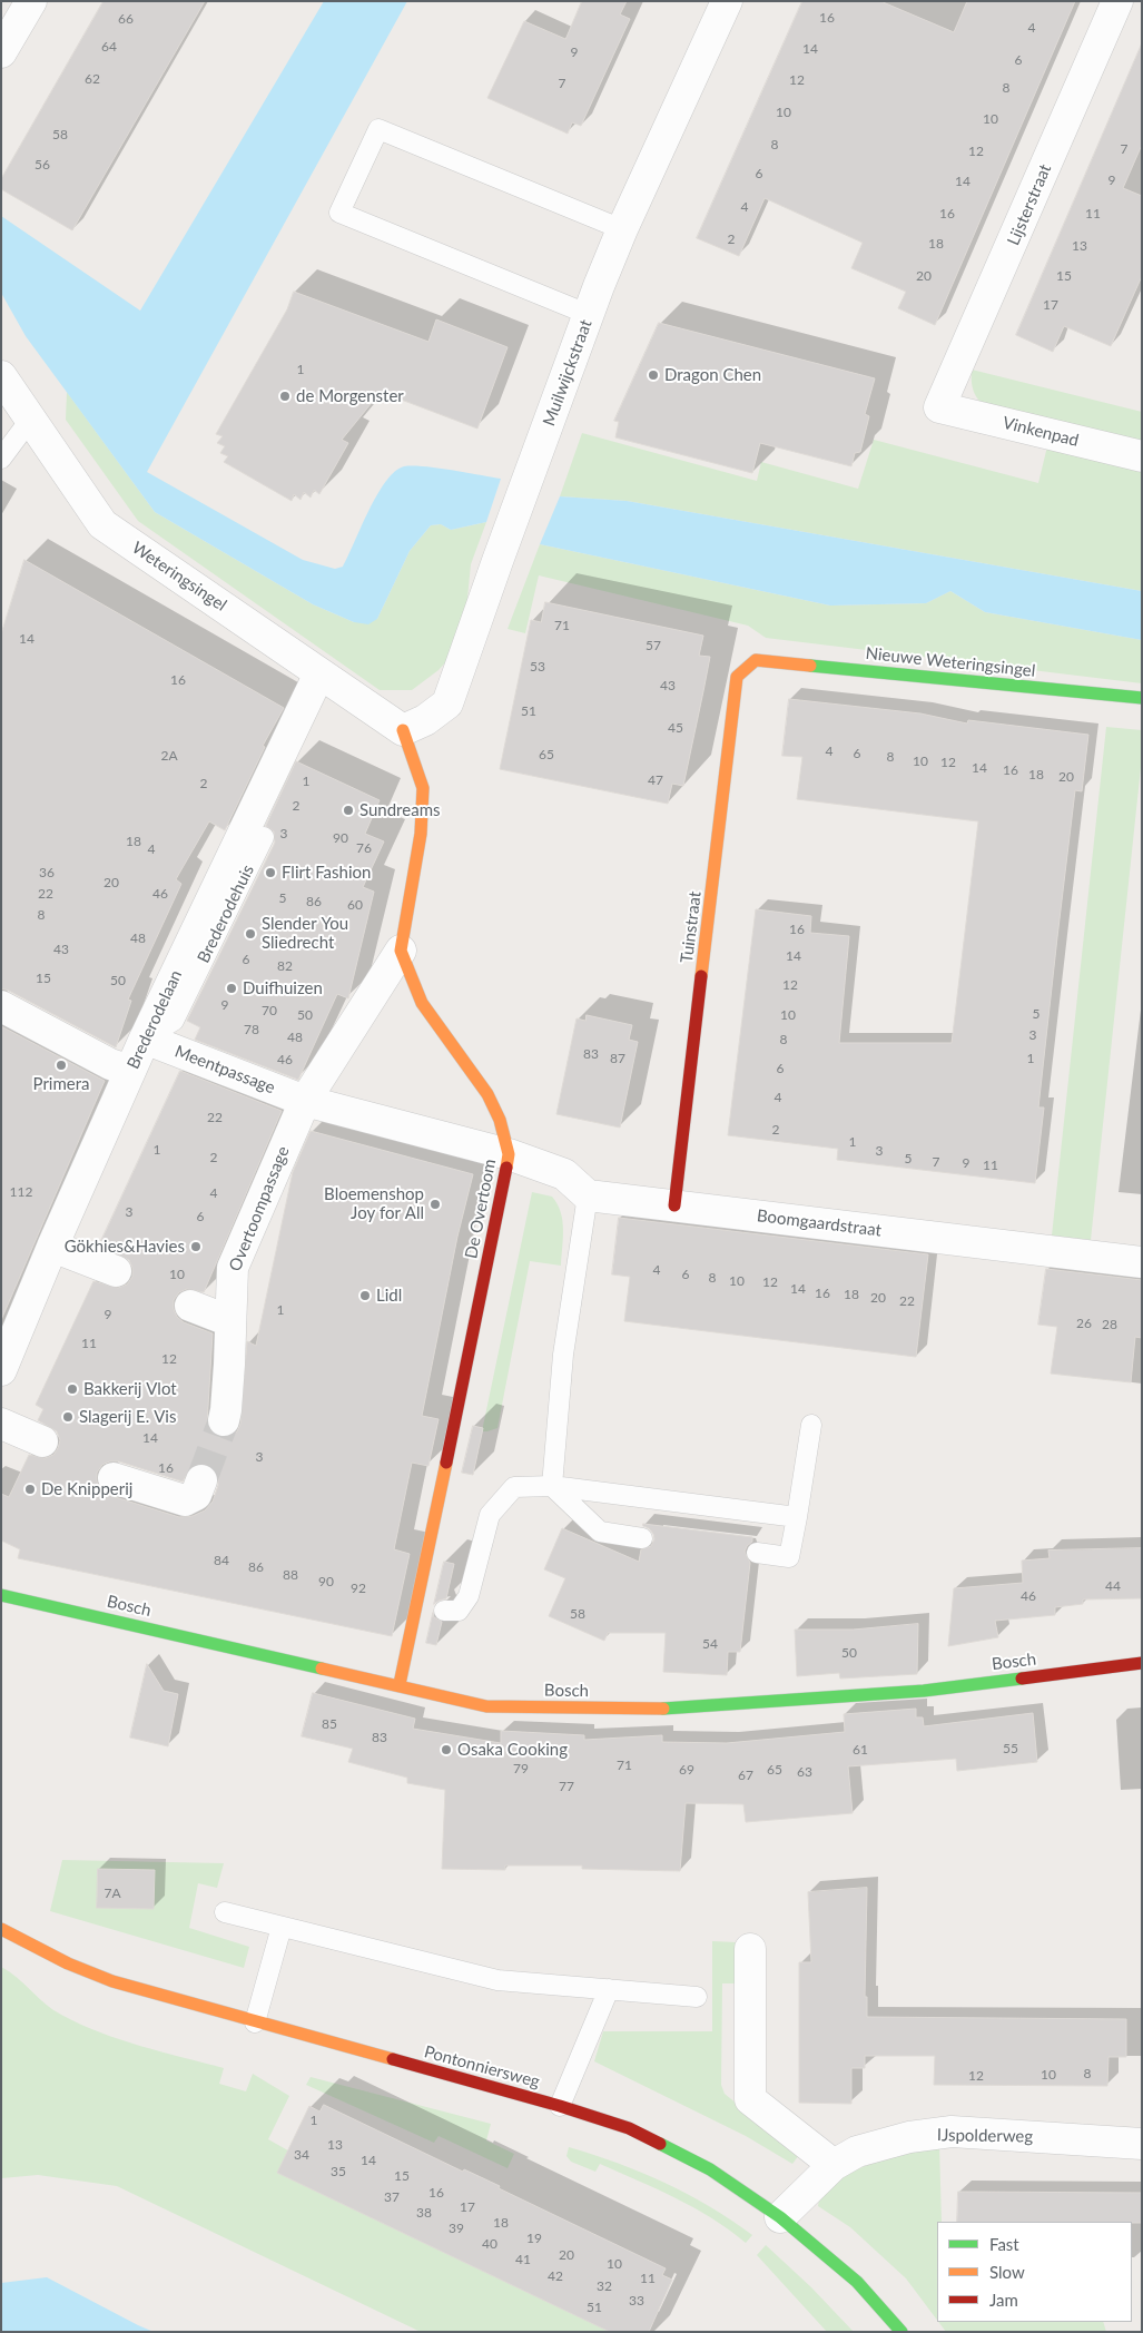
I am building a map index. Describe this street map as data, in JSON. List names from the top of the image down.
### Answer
{
  "streets": {
    "street": [
      "Lijsterstraat",
      "Muilwijckstraat",
      "Vinkenpad",
      "Weteringsingel",
      "Nieuwe Weteringsingel",
      "Tuinstraat",
      "Brederodelaan",
      "Meentpassage",
      "Overtoompassage",
      "De Overtoom",
      "Boomgaardstraat",
      "Bosch",
      "Pontonniersweg",
      "IJspolderweg"
    ],
    "lane": ["Brederodehuis"]
  },
  "crossings": [
    ["Lijsterstraat", "Vinkenpad"],
    ["Muilwijckstraat", "Weteringsingel"],
    ["Weteringsingel", "Brederodelaan"],
    ["Nieuwe Weteringsingel", "Tuinstraat"],
    ["Brederodehuis", "Brederodelaan"],
    ["Brederodehuis", "Meentpassage"],
    ["Tuinstraat", "Boomgaardstraat"],
    ["Brederodelaan", "Meentpassage"],
    ["Meentpassage", "Overtoompassage"],
    ["Overtoompassage", "De Overtoom"],
    ["De Overtoom", "Bosch"],
    ["Pontonniersweg", "IJspolderweg"]
  ],
  "places": [
    "Dragon Chen",
    "de Morgenster",
    "Sundreams",
    "Flirt Fashion",
    "Slender You Sliedrecht",
    "Duifhuizen",
    "Primera",
    "Bloemenshop Joy for All",
    "Gökhies&Havies",
    "Lidl",
    "Bakkerij Vlot",
    "Slagerij E. Vis",
    "De Knipperij",
    "Osaka Cooking"
  ],
  "house_numbers": [
    "16",
    "66",
    "4",
    "64",
    "14",
    "9",
    "6",
    "62",
    "12",
    "7",
    "8",
    "10",
    "10",
    "58",
    "8",
    "7",
    "12",
    "56",
    "6",
    "9",
    "14",
    "4",
    "16",
    "11",
    "2",
    "18",
    "13",
    "20",
    "15",
    "17",
    "1",
    "71",
    "14",
    "57",
    "53",
    "16",
    "43",
    "51",
    "45",
    "4",
    "6",
    "65",
    "2A",
    "8",
    "10",
    "12",
    "14",
    "16",
    "18",
    "20",
    "47",
    "1",
    "2",
    "2",
    "3",
    "90",
    "18",
    "76",
    "4",
    "36",
    "20",
    "22",
    "46",
    "5",
    "86",
    "60",
    "8",
    "16",
    "48",
    "43",
    "14",
    "6",
    "82",
    "15",
    "50",
    "12",
    "9",
    "70",
    "5",
    "50",
    "10",
    "78",
    "3",
    "48",
    "8",
    "83",
    "87",
    "1",
    "46",
    "6",
    "4",
    "22",
    "2",
    "1",
    "1",
    "3",
    "2",
    "5",
    "7",
    "9",
    "11",
    "112",
    "4",
    "3",
    "6",
    "4",
    "10",
    "6",
    "8",
    "10",
    "12",
    "14",
    "16",
    "18",
    "20",
    "22",
    "1",
    "9",
    "26",
    "28",
    "11",
    "12",
    "14",
    "3",
    "16",
    "84",
    "86",
    "88",
    "90",
    "44",
    "92",
    "46",
    "58",
    "54",
    "50",
    "85",
    "83",
    "55",
    "61",
    "71",
    "79",
    "69",
    "65",
    "63",
    "67",
    "77",
    "7A",
    "8",
    "10",
    "12",
    "1",
    "13",
    "34",
    "14",
    "35",
    "15",
    "16",
    "37",
    "17",
    "38",
    "18",
    "39",
    "19",
    "40",
    "20",
    "41",
    "10",
    "42",
    "11",
    "32",
    "33",
    "51"
  ],
  "legend": ["Fast", "Slow", "Jam"]
}
